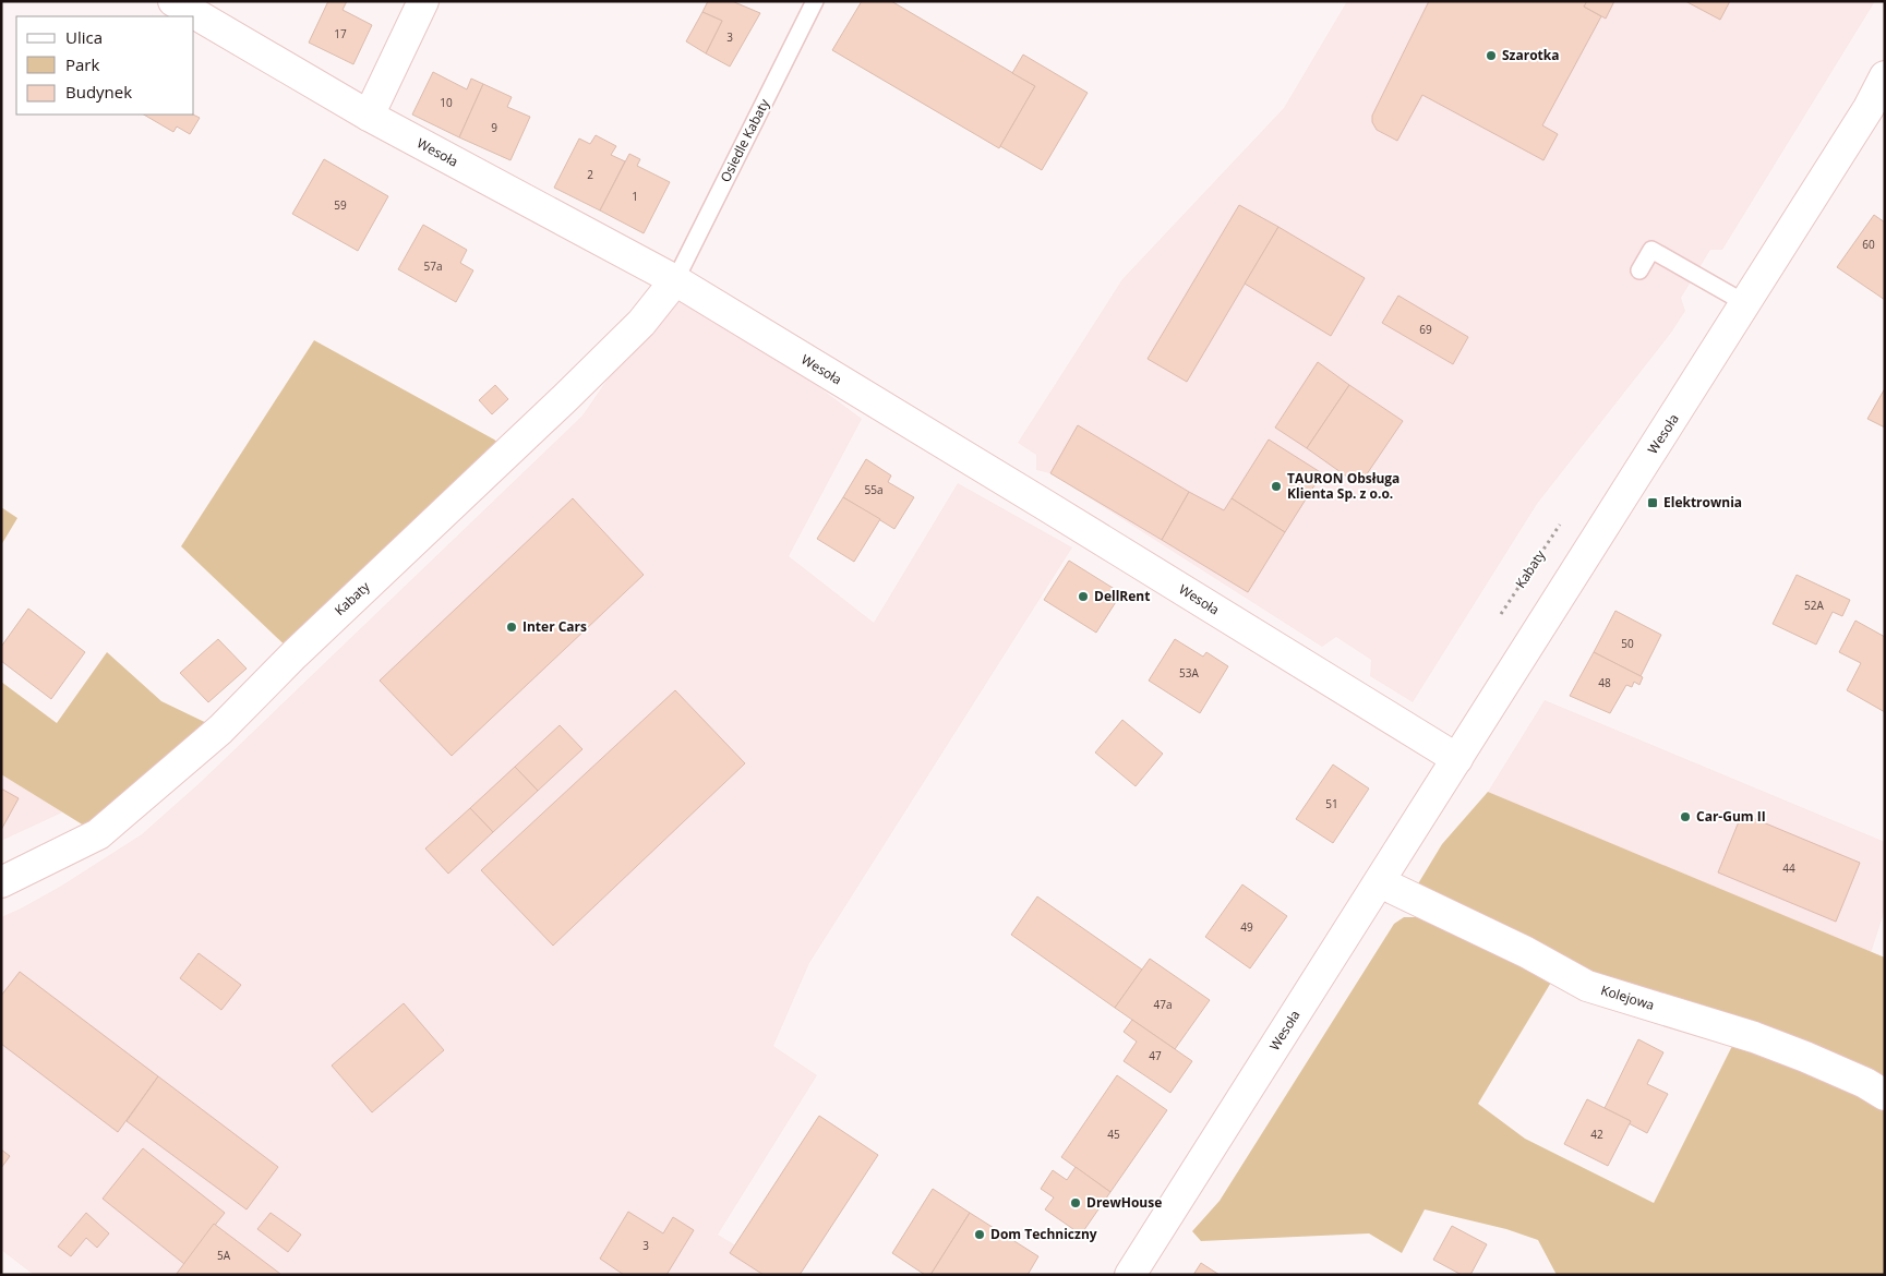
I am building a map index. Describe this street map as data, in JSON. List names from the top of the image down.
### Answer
{
  "streets": {
    "street": ["Wesoła", "Kabaty", "Kolejowa"],
    "lane": ["Osiedle Kabaty"]
  },
  "crossings": [
    ["Osiedle Kabaty", "Wesoła"],
    ["Osiedle Kabaty", "Kabaty"],
    ["Wesoła", "Kabaty"],
    ["Wesoła", "Kolejowa"]
  ],
  "places": {
    "other": [
      "Szarotka",
      "TAURON Obsługa Klienta Sp. z o.o.",
      "DellRent",
      "Inter Cars",
      "Car-Gum II",
      "DrewHouse",
      "Dom Techniczny"
    ],
    "transit": ["Elektrownia"]
  },
  "house_numbers": [
    "17",
    "3",
    "10",
    "9",
    "2",
    "1",
    "59",
    "60",
    "57a",
    "69",
    "55a",
    "52A",
    "50",
    "53A",
    "48",
    "51",
    "44",
    "49",
    "47a",
    "47",
    "45",
    "42",
    "3",
    "5A"
  ],
  "legend": ["Ulica", "Park", "Budynek"]
}
